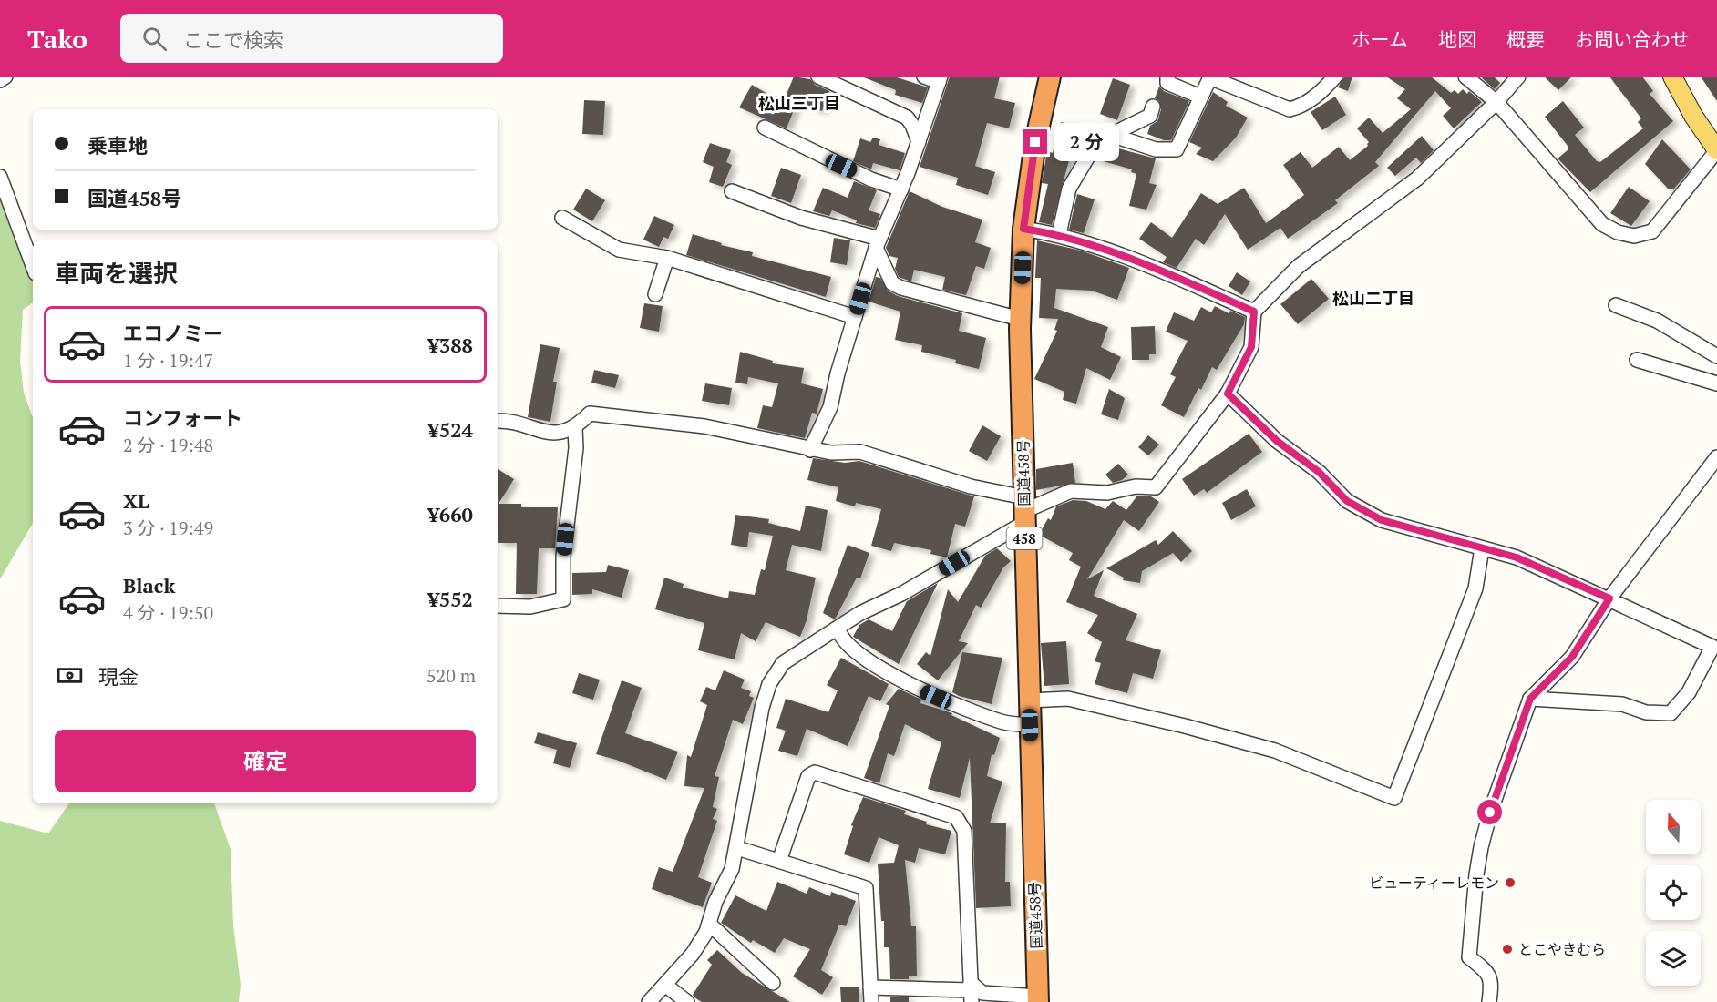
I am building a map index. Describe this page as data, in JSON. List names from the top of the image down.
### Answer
{
  "streets": {
    "highway": ["国道458号", "458"]
  },
  "districts": ["松山三丁目", "松山二丁目"],
  "places": ["ビューティーレモン", "とこやきむら"],
  "north": "top",
  "page": {
    "header": "Tako",
    "search": "ここで検索",
    "nav": [
      "ホーム",
      "地図",
      "概要",
      "お問い合わせ"
    ],
    "banner": ["乗車地", "国道458号"],
    "bubble": "2 分",
    "heading": "車両を選択",
    "list": [
      {
        "name": "エコノミー",
        "note": "1 分 · 19:47",
        "value": "¥388"
      },
      {
        "name": "コンフォート",
        "note": "2 分 · 19:48",
        "value": "¥524"
      },
      {
        "name": "XL",
        "note": "3 分 · 19:49",
        "value": "¥660"
      },
      {
        "name": "Black",
        "note": "4 分 · 19:50",
        "value": "¥552"
      }
    ],
    "pay": ["現金", "520 m"],
    "buttons": "確定"
  }
}
